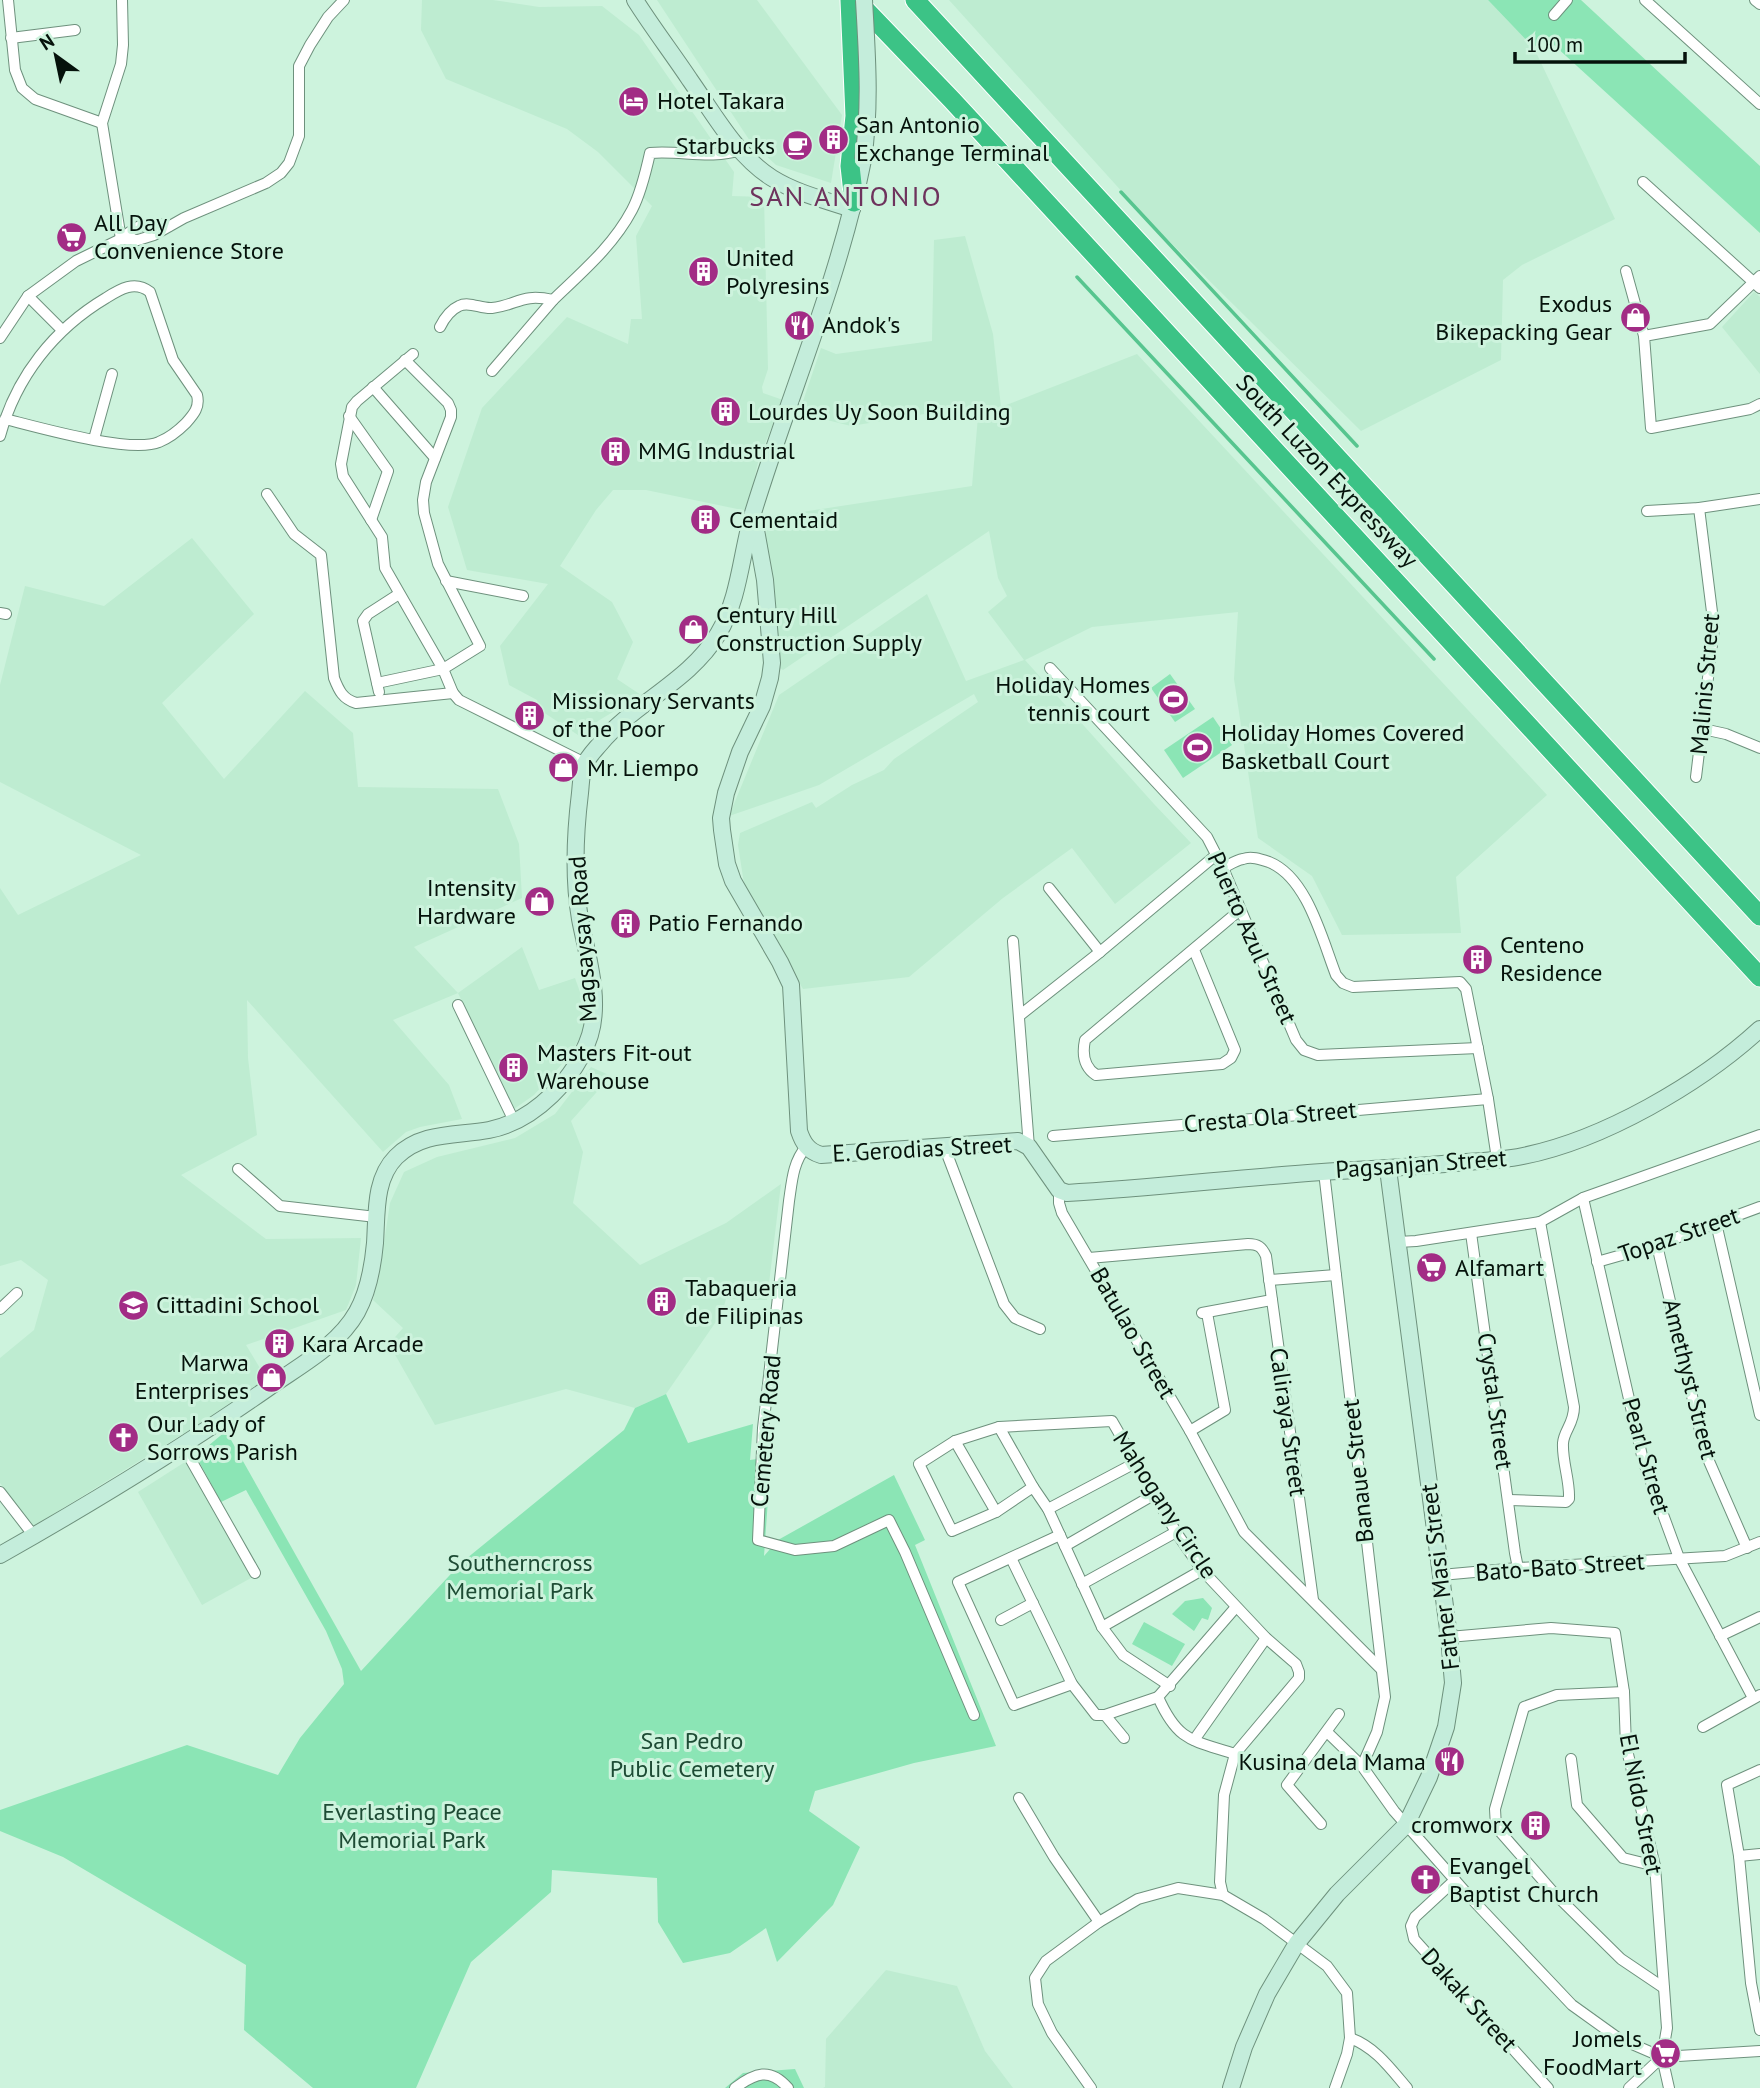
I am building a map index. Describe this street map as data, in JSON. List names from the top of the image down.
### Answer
{
  "streets": {
    "highway": ["South Luzon Expressway"],
    "street": [
      "Malinis Street",
      "Puerto Azul Street",
      "Magsaysay Road",
      "Cresta Ola Street",
      "E. Gerodias Street",
      "Pagsanjan Street",
      "Topaz Street",
      "Batulao Street",
      "Amethyst Street",
      "Crystal Street",
      "Caliraya Street",
      "Cemetery Road",
      "Pearl Street",
      "Banaue Street",
      "Mahogany Circle",
      "Bato-Bato Street",
      "Father Masi Street",
      "El Nido Street",
      "Dakak Street"
    ]
  },
  "crossings": [
    ["Magsaysay Road", "E. Gerodias Street"],
    ["E. Gerodias Street", "Batulao Street"],
    ["E. Gerodias Street", "Cemetery Road"],
    ["Pagsanjan Street", "Batulao Street"],
    ["Pagsanjan Street", "Banaue Street"],
    ["Pagsanjan Street", "Father Masi Street"],
    ["Topaz Street", "Amethyst Street"],
    ["Topaz Street", "Pearl Street"],
    ["Batulao Street", "Caliraya Street"],
    ["Batulao Street", "Banaue Street"],
    ["Amethyst Street", "Bato-Bato Street"],
    ["Crystal Street", "Bato-Bato Street"],
    ["Pearl Street", "Bato-Bato Street"],
    ["Bato-Bato Street", "Father Masi Street"],
    ["Father Masi Street", "El Nido Street"]
  ],
  "districts": ["SAN ANTONIO"],
  "parks": ["Southerncross Memorial Park", "San Pedro Public Cemetery", "Everlasting Peace Memorial Park"],
  "places": {
    "hotel": ["Hotel Takara"],
    "building": [
      "San Antonio Exchange Terminal",
      "United Polyresins",
      "Lourdes Uy Soon Building",
      "MMG Industrial",
      "Cementaid",
      "Missionary Servants of the Poor",
      "Patio Fernando",
      "Centeno Residence",
      "Masters Fit-out Warehouse",
      "Tabaqueria de Filipinas",
      "Kara Arcade",
      "cromworx"
    ],
    "cafe": ["Starbucks"],
    "supermarket": ["All Day Convenience Store", "Alfamart", "Jomels FoodMart"],
    "shop": [
      "Exodus Bikepacking Gear",
      "Century Hill Construction Supply",
      "Mr. Liempo",
      "Intensity Hardware",
      "Marwa Enterprises"
    ],
    "restaurant": ["Andok's", "Kusina dela Mama"],
    "sports": ["Holiday Homes tennis court", "Holiday Homes Covered Basketball Court"],
    "school or university": ["Cittadini School"],
    "church": ["Our Lady of Sorrows Parish", "Evangel Baptist Church"]
  },
  "scale_bar": "100 m",
  "north": "top left"
}
